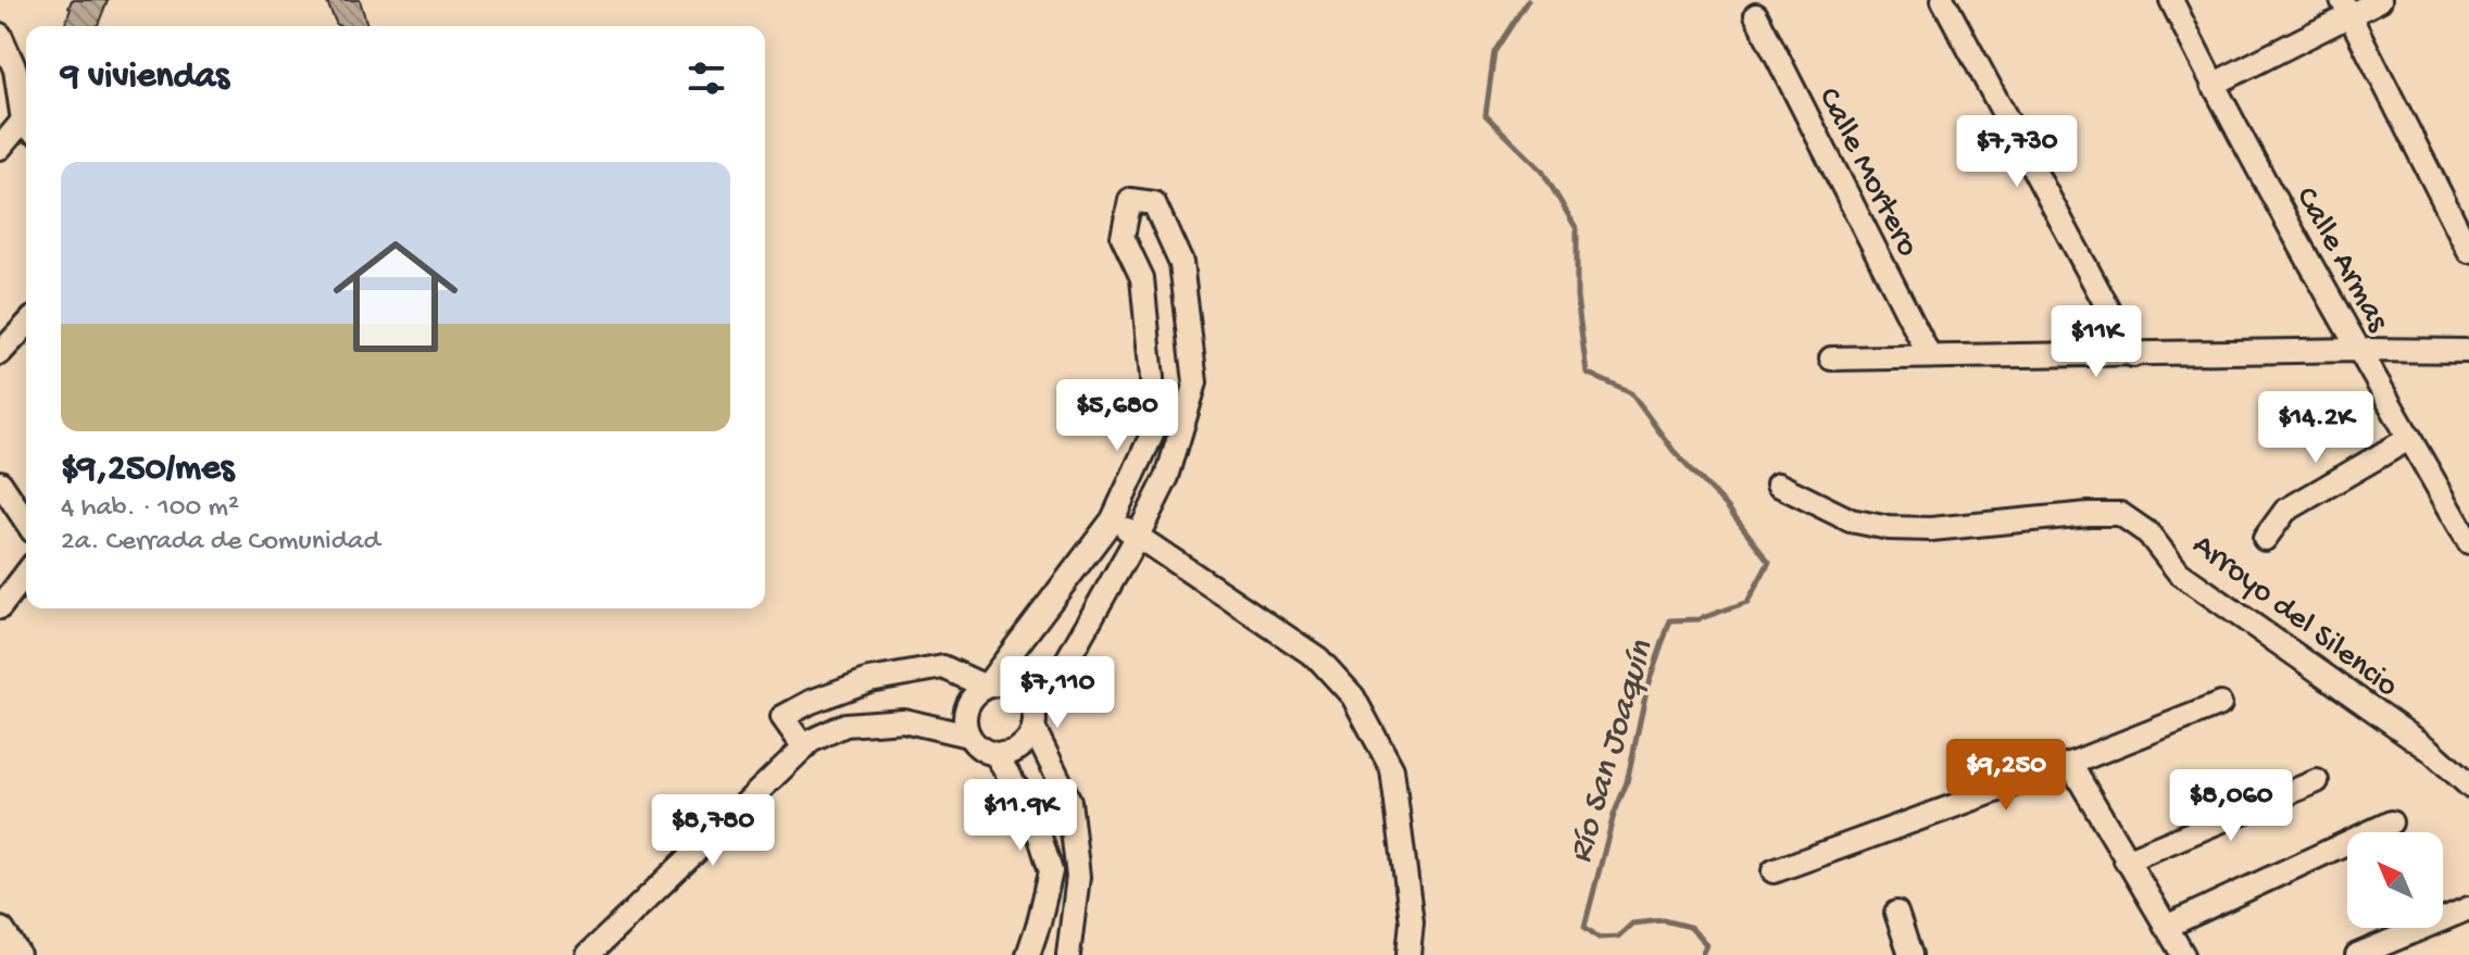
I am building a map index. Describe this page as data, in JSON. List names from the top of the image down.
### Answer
{
  "streets": {
    "street": ["Calle Mortero", "Calle Armas", "Arroyo del Silencio"]
  },
  "water": ["Río San Joaquín"],
  "north": "top left",
  "page": {
    "heading": "9 viviendas",
    "price": [
      "$7,730",
      "$11K",
      "$5,680",
      "$14.2K",
      "$7,110",
      "$9,250",
      "$8,060",
      "$11.9K",
      "$8,780"
    ],
    "list": [
      {
        "name": "$9,250/mes",
        "note": "4 hab. · 100 m² · 2a. Cerrada de Comunidad"
      }
    ]
  }
}
